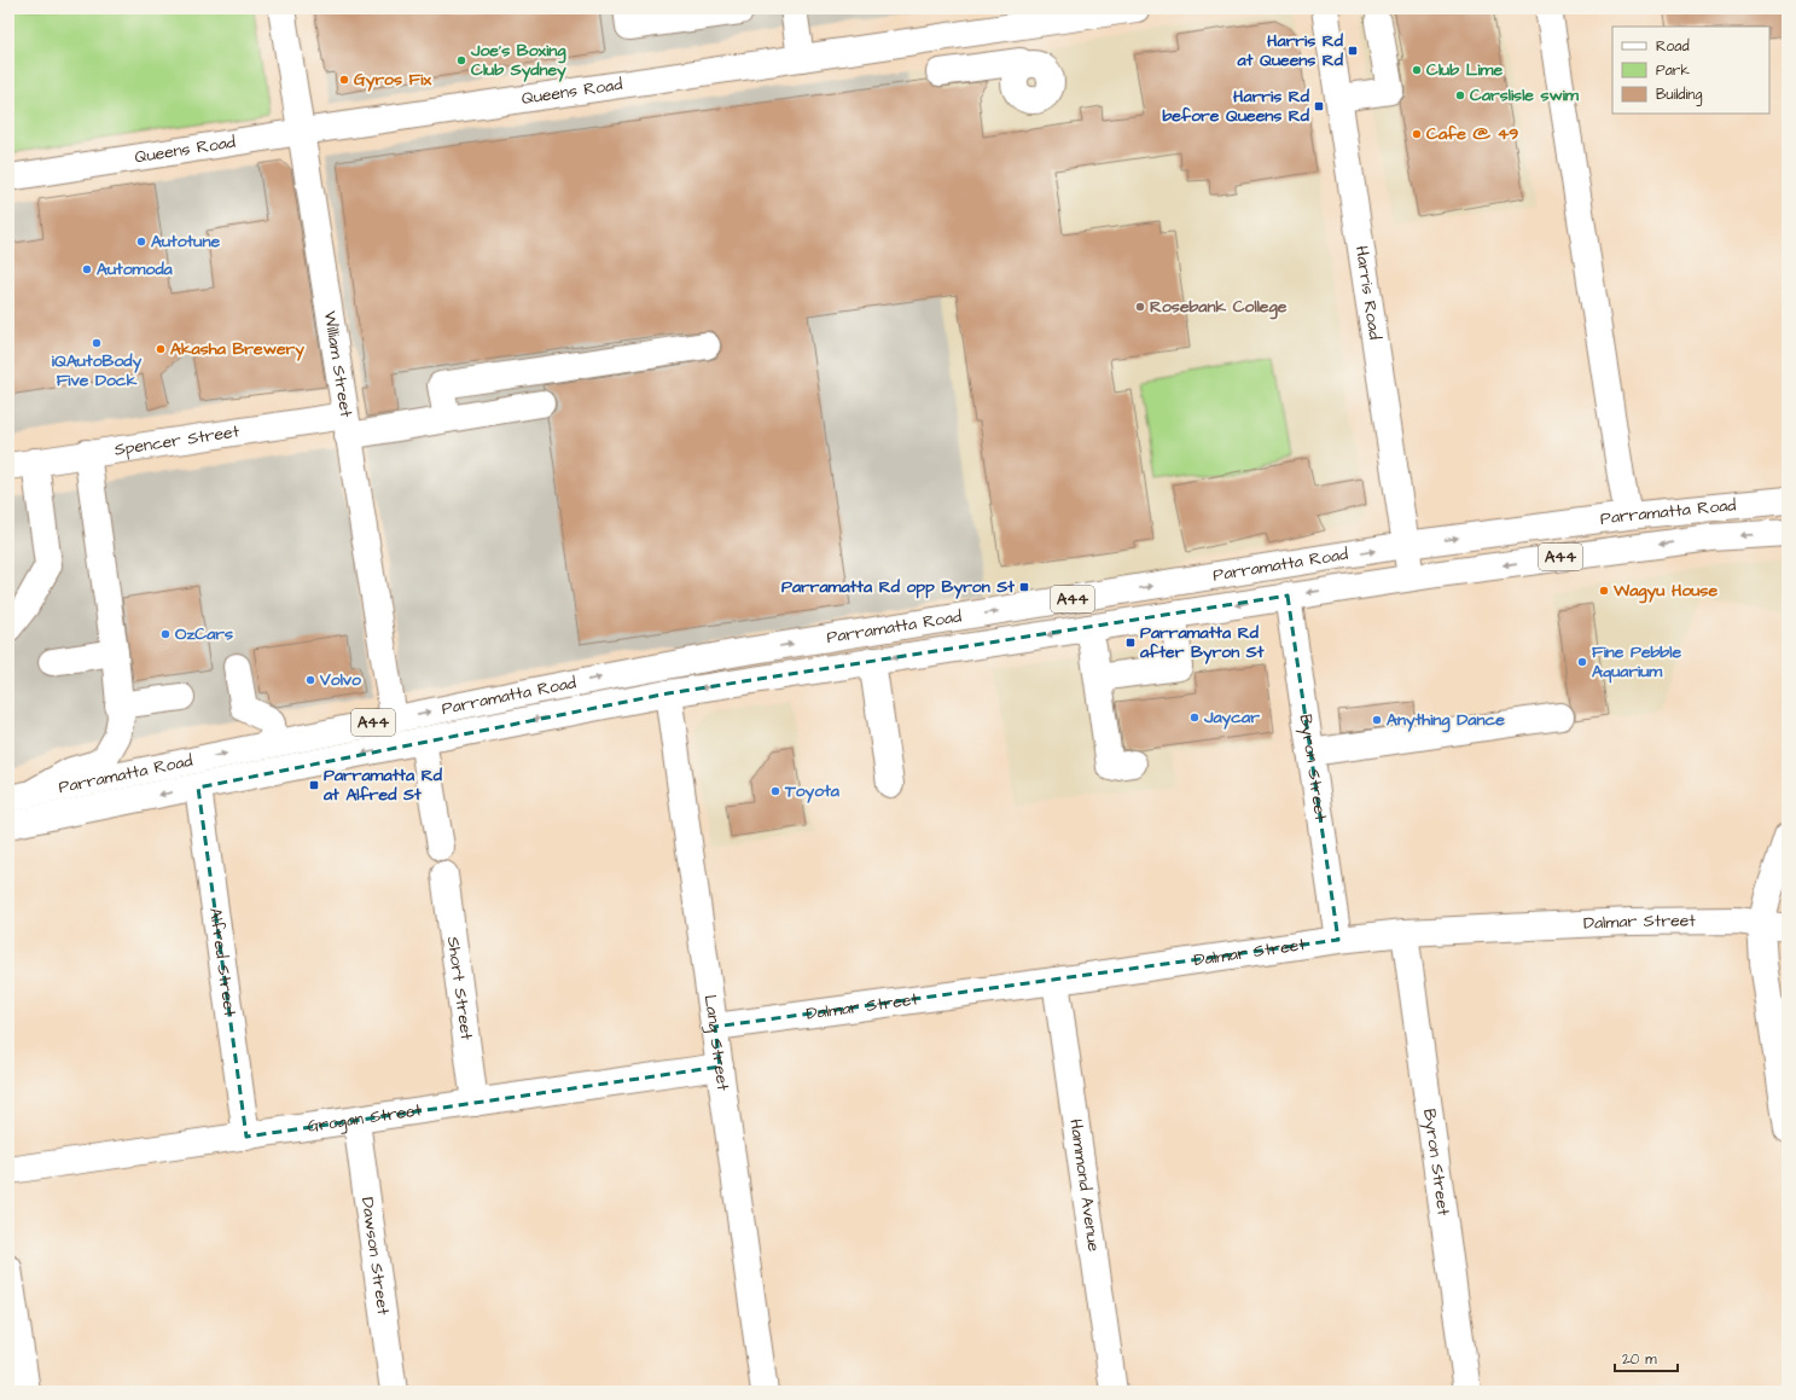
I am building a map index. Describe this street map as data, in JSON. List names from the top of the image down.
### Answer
{
  "streets": {
    "main road": [
      "Queens Road",
      "Harris Road",
      "William Street",
      "Spencer Street",
      "Parramatta Road",
      "A44",
      "Byron Street",
      "Dalmar Street",
      "Alfred Street",
      "Short Street",
      "Lang Street",
      "Grogan Street",
      "Hammond Avenue",
      "Dawson Street"
    ]
  },
  "crossings": [
    ["Queens Road", "William Street"],
    ["Harris Road", "Parramatta Road"],
    ["William Street", "Spencer Street"],
    ["William Street", "Parramatta Road"],
    ["Parramatta Road", "Byron Street"],
    ["Parramatta Road", "Alfred Street"],
    ["Parramatta Road", "Lang Street"],
    ["Byron Street", "Dalmar Street"],
    ["Dalmar Street", "Lang Street"],
    ["Dalmar Street", "Hammond Avenue"],
    ["Alfred Street", "Grogan Street"],
    ["Short Street", "Grogan Street"],
    ["Lang Street", "Grogan Street"],
    ["Grogan Street", "Dawson Street"]
  ],
  "places": {
    "transit": [
      "Harris Rd at Queens Rd",
      "Harris Rd before Queens Rd",
      "Parramatta Rd opp Byron St",
      "Parramatta Rd after Byron St",
      "Parramatta Rd at Alfred St"
    ],
    "other": [
      "Joe's Boxing Club Sydney",
      "Club Lime",
      "Gyros Fix",
      "Carslisle swim",
      "Cafe @ 49",
      "Autotune",
      "Automoda",
      "Rosebank College",
      "iQAutoBody Five Dock",
      "Akasha Brewery",
      "Wagyu House",
      "OzCars",
      "Fine Pebble Aquarium",
      "Volvo",
      "Jaycar",
      "Anything Dance",
      "Toyota"
    ]
  },
  "legend": ["Road", "Park", "Building"],
  "scale_bar": "20 m"
}
